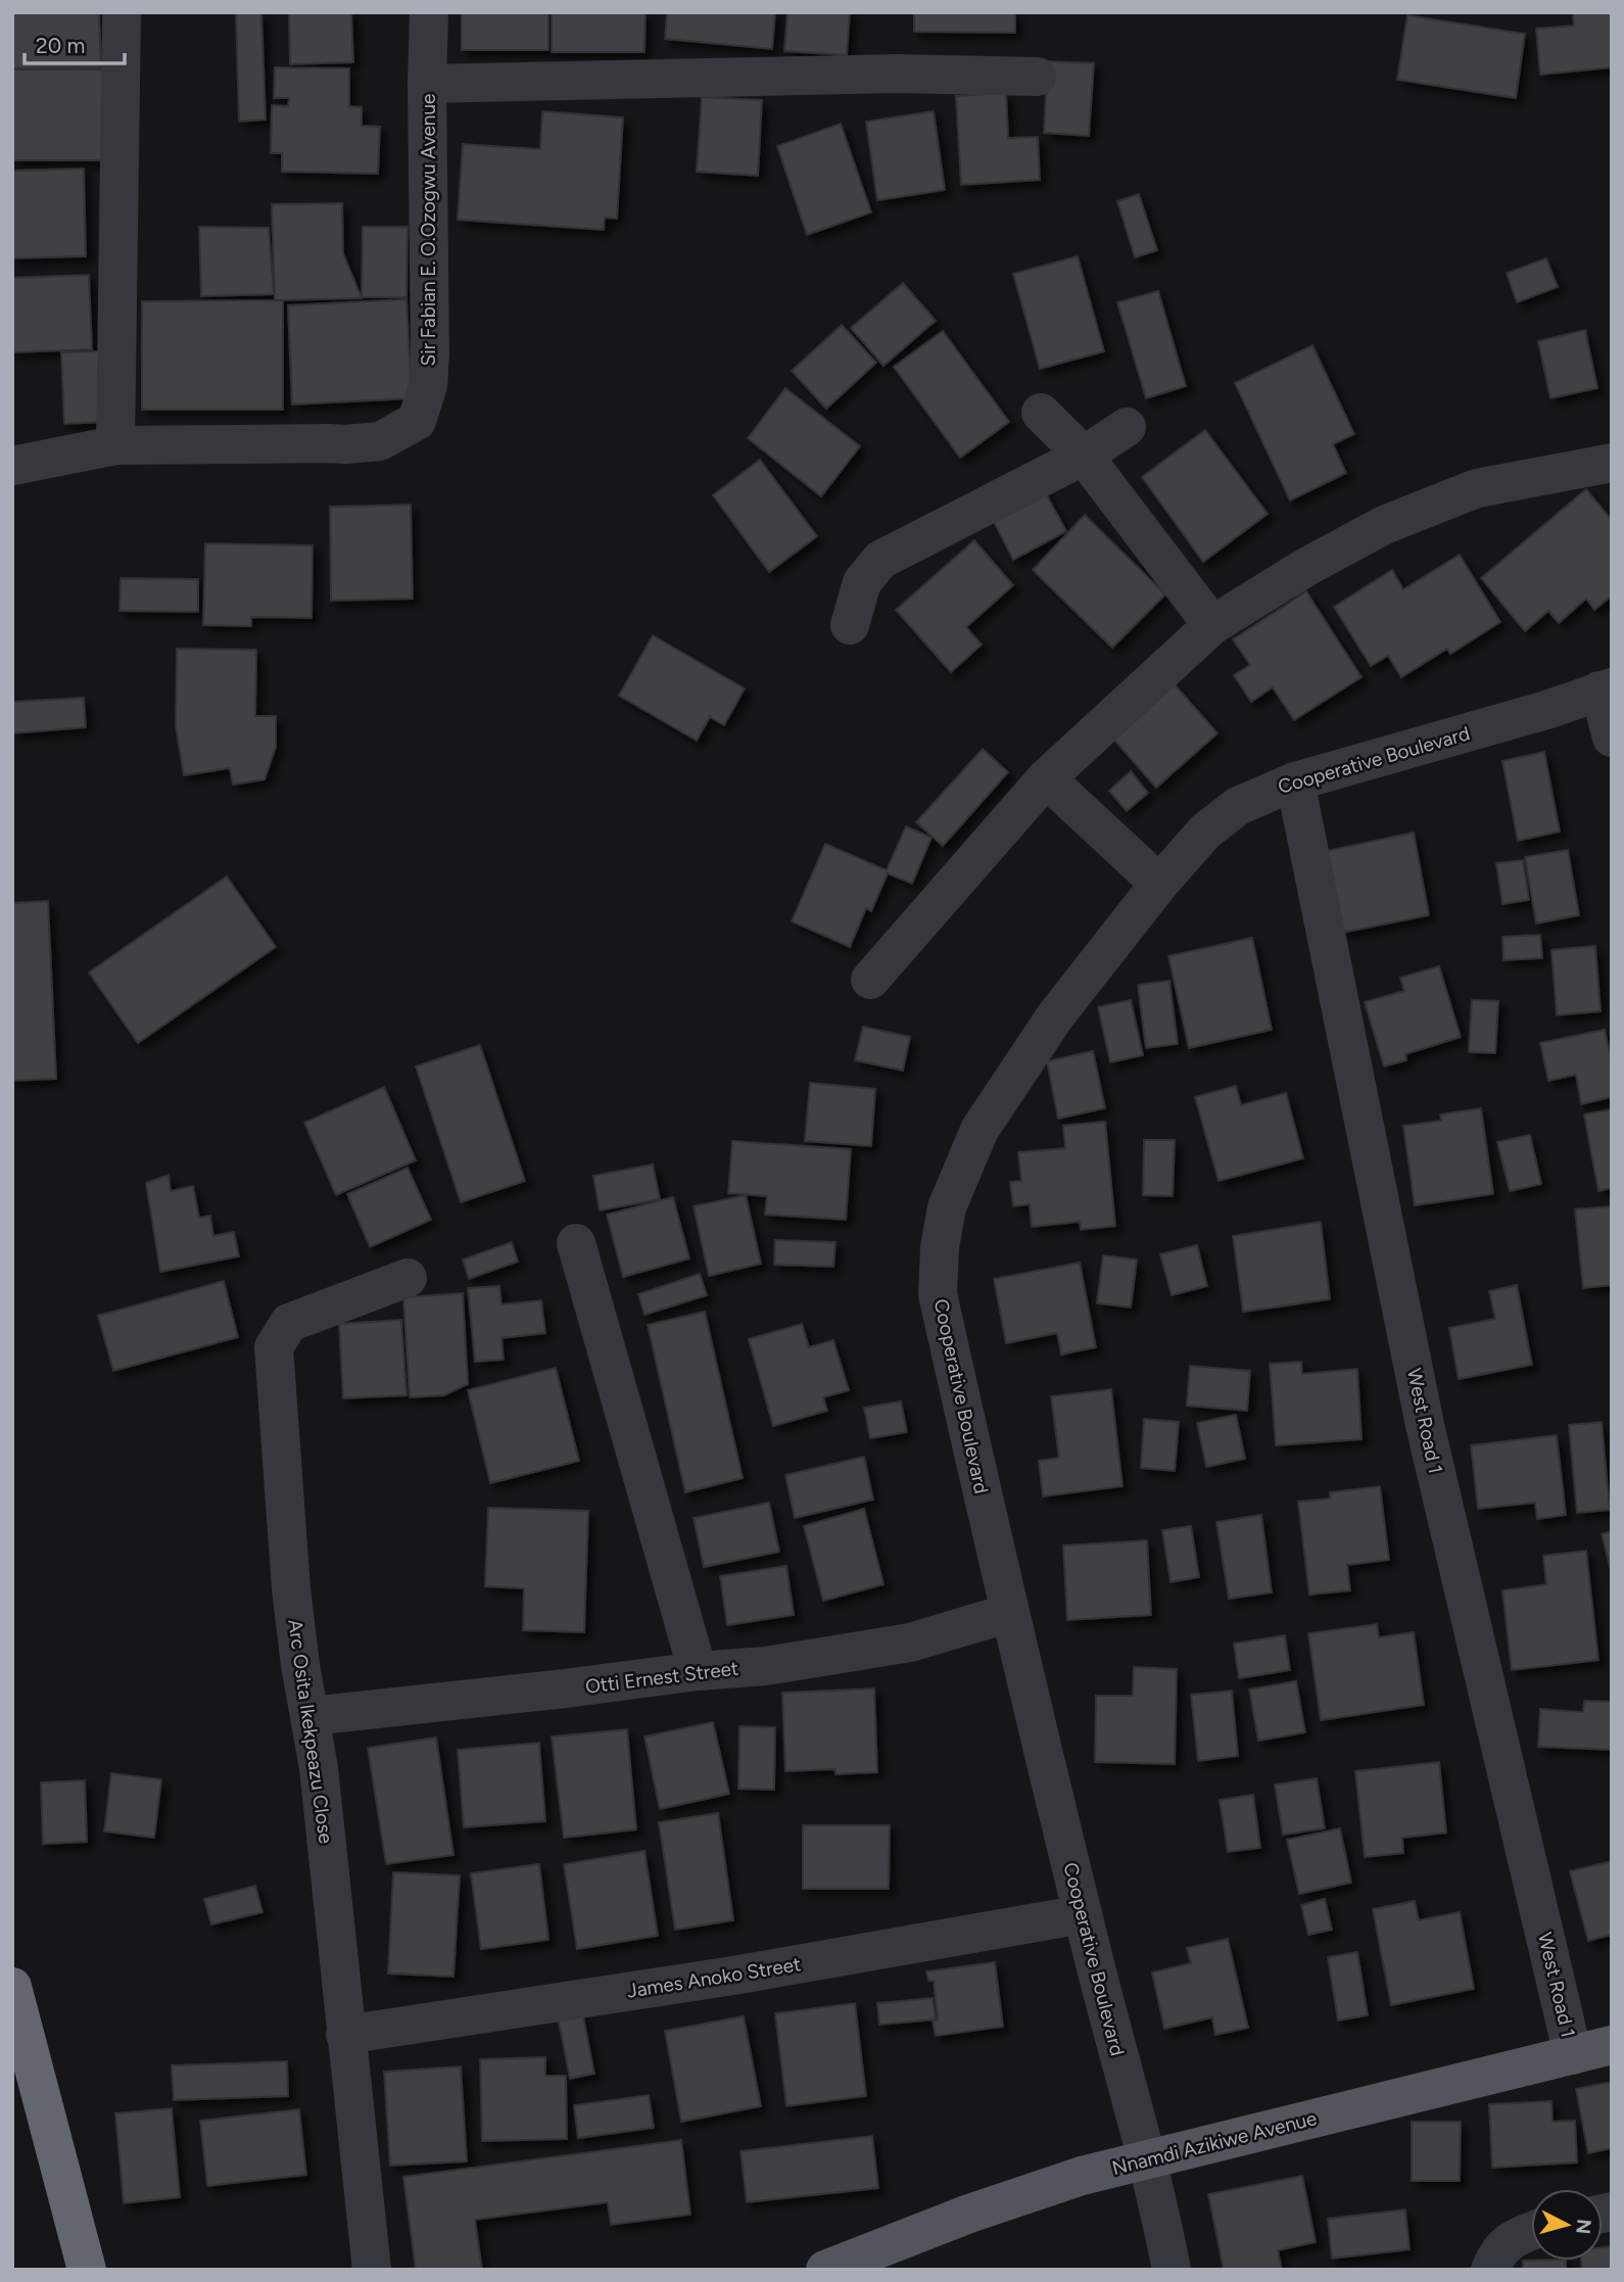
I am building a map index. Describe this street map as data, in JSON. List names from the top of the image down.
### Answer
{
  "streets": {
    "main road": ["Nnamdi Azikiwe Avenue"],
    "street": [
      "Sir Fabian E. O.Ozogwu Avenue",
      "Cooperative Boulevard",
      "West Road 1",
      "Otti Ernest Street",
      "Arc Osita Ikekpeazu Close",
      "James Anoko Street"
    ]
  },
  "crossings": [
    ["Cooperative Boulevard", "West Road 1"],
    ["Cooperative Boulevard", "Otti Ernest Street"],
    ["Cooperative Boulevard", "James Anoko Street"],
    ["Cooperative Boulevard", "Nnamdi Azikiwe Avenue"],
    ["West Road 1", "Nnamdi Azikiwe Avenue"],
    ["Otti Ernest Street", "Arc Osita Ikekpeazu Close"],
    ["Arc Osita Ikekpeazu Close", "James Anoko Street"]
  ],
  "scale_bar": "20 m",
  "north": "right"
}
